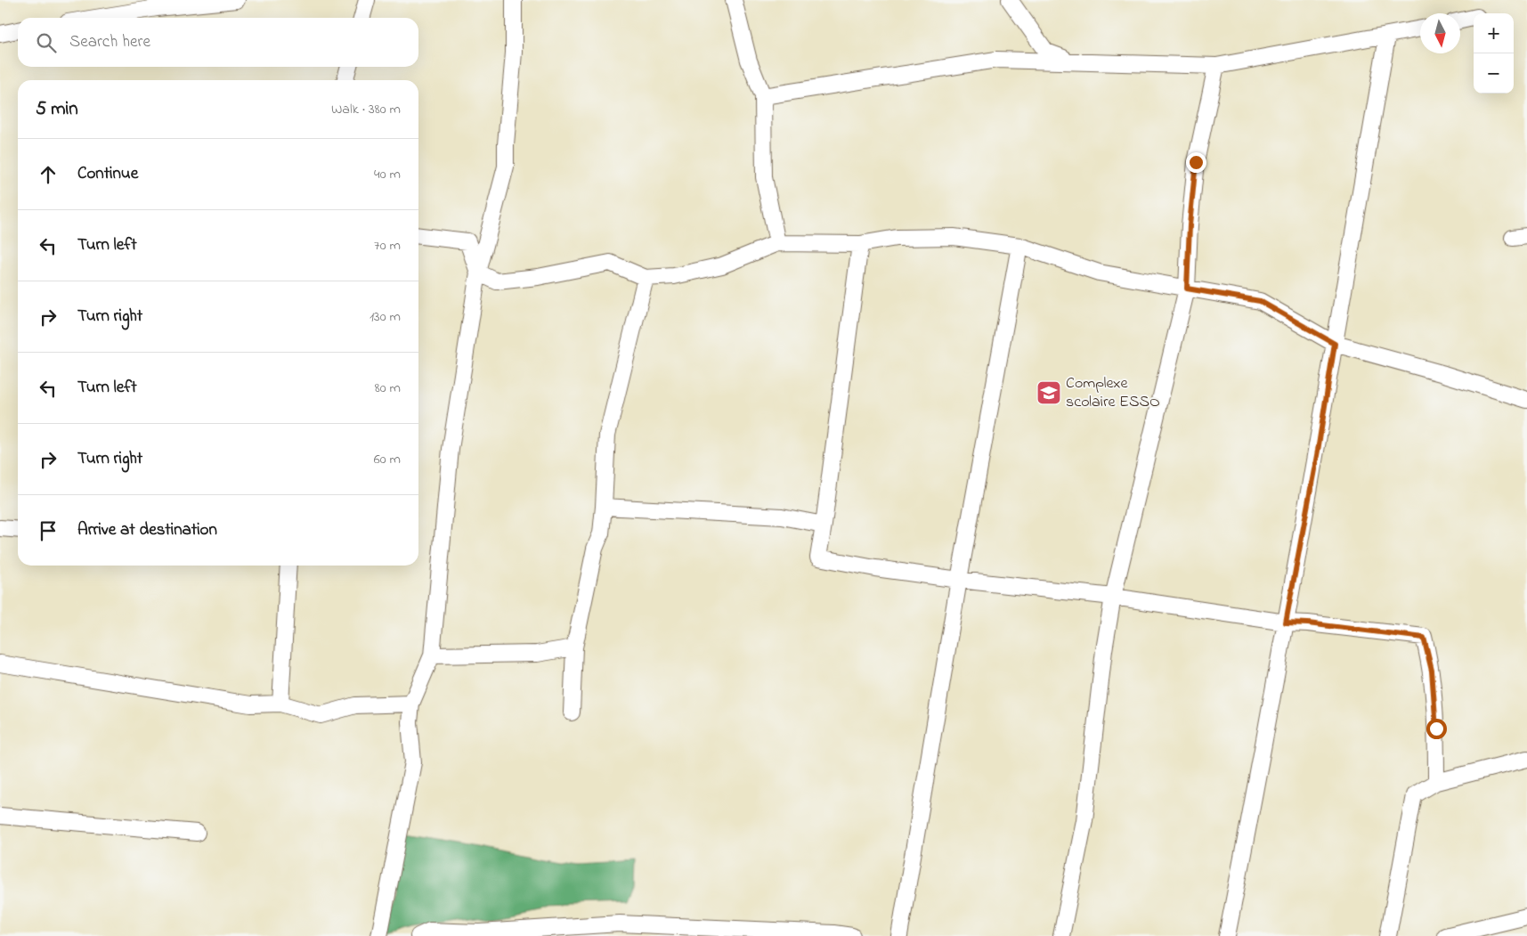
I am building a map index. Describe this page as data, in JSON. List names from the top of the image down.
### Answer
{
  "places": {
    "school or university": ["Complexe scolaire ESSO"]
  },
  "north": "bottom",
  "page": {
    "map_buttons": ["+", "−"],
    "search": "Search here",
    "heading": ["5 min", "Walk · 380 m"],
    "list": [
      ["Continue", "40 m"],
      ["Turn left", "70 m"],
      ["Turn right", "130 m"],
      ["Turn left", "80 m"],
      ["Turn right", "60 m"],
      "Arrive at destination"
    ]
  }
}
